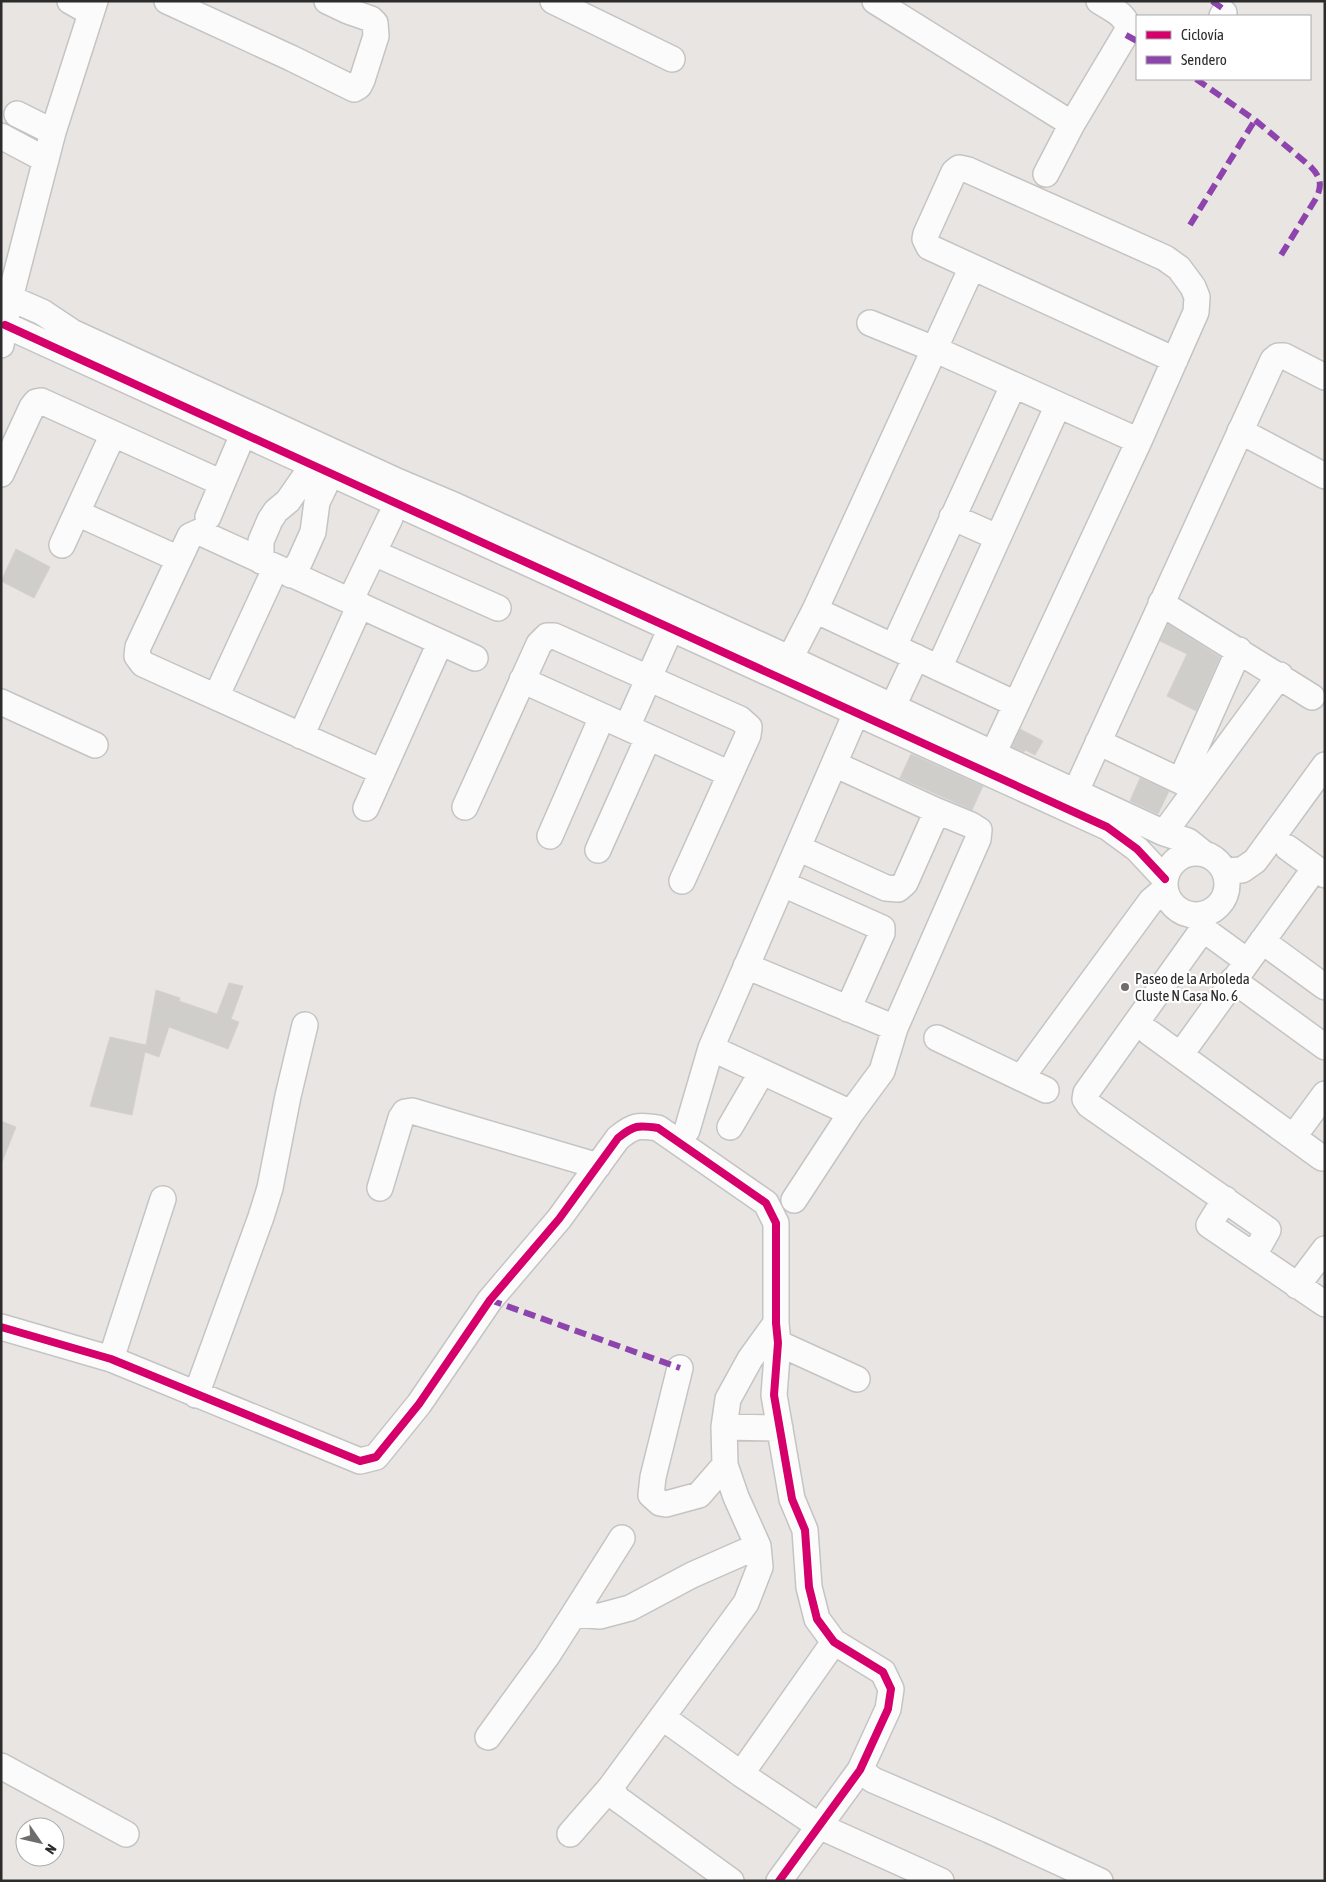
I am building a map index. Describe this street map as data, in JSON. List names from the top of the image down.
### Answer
{
  "places": ["Paseo de la Arboleda Cluste N Casa No. 6"],
  "legend": ["Ciclovía", "Sendero"],
  "north": "bottom right"
}
